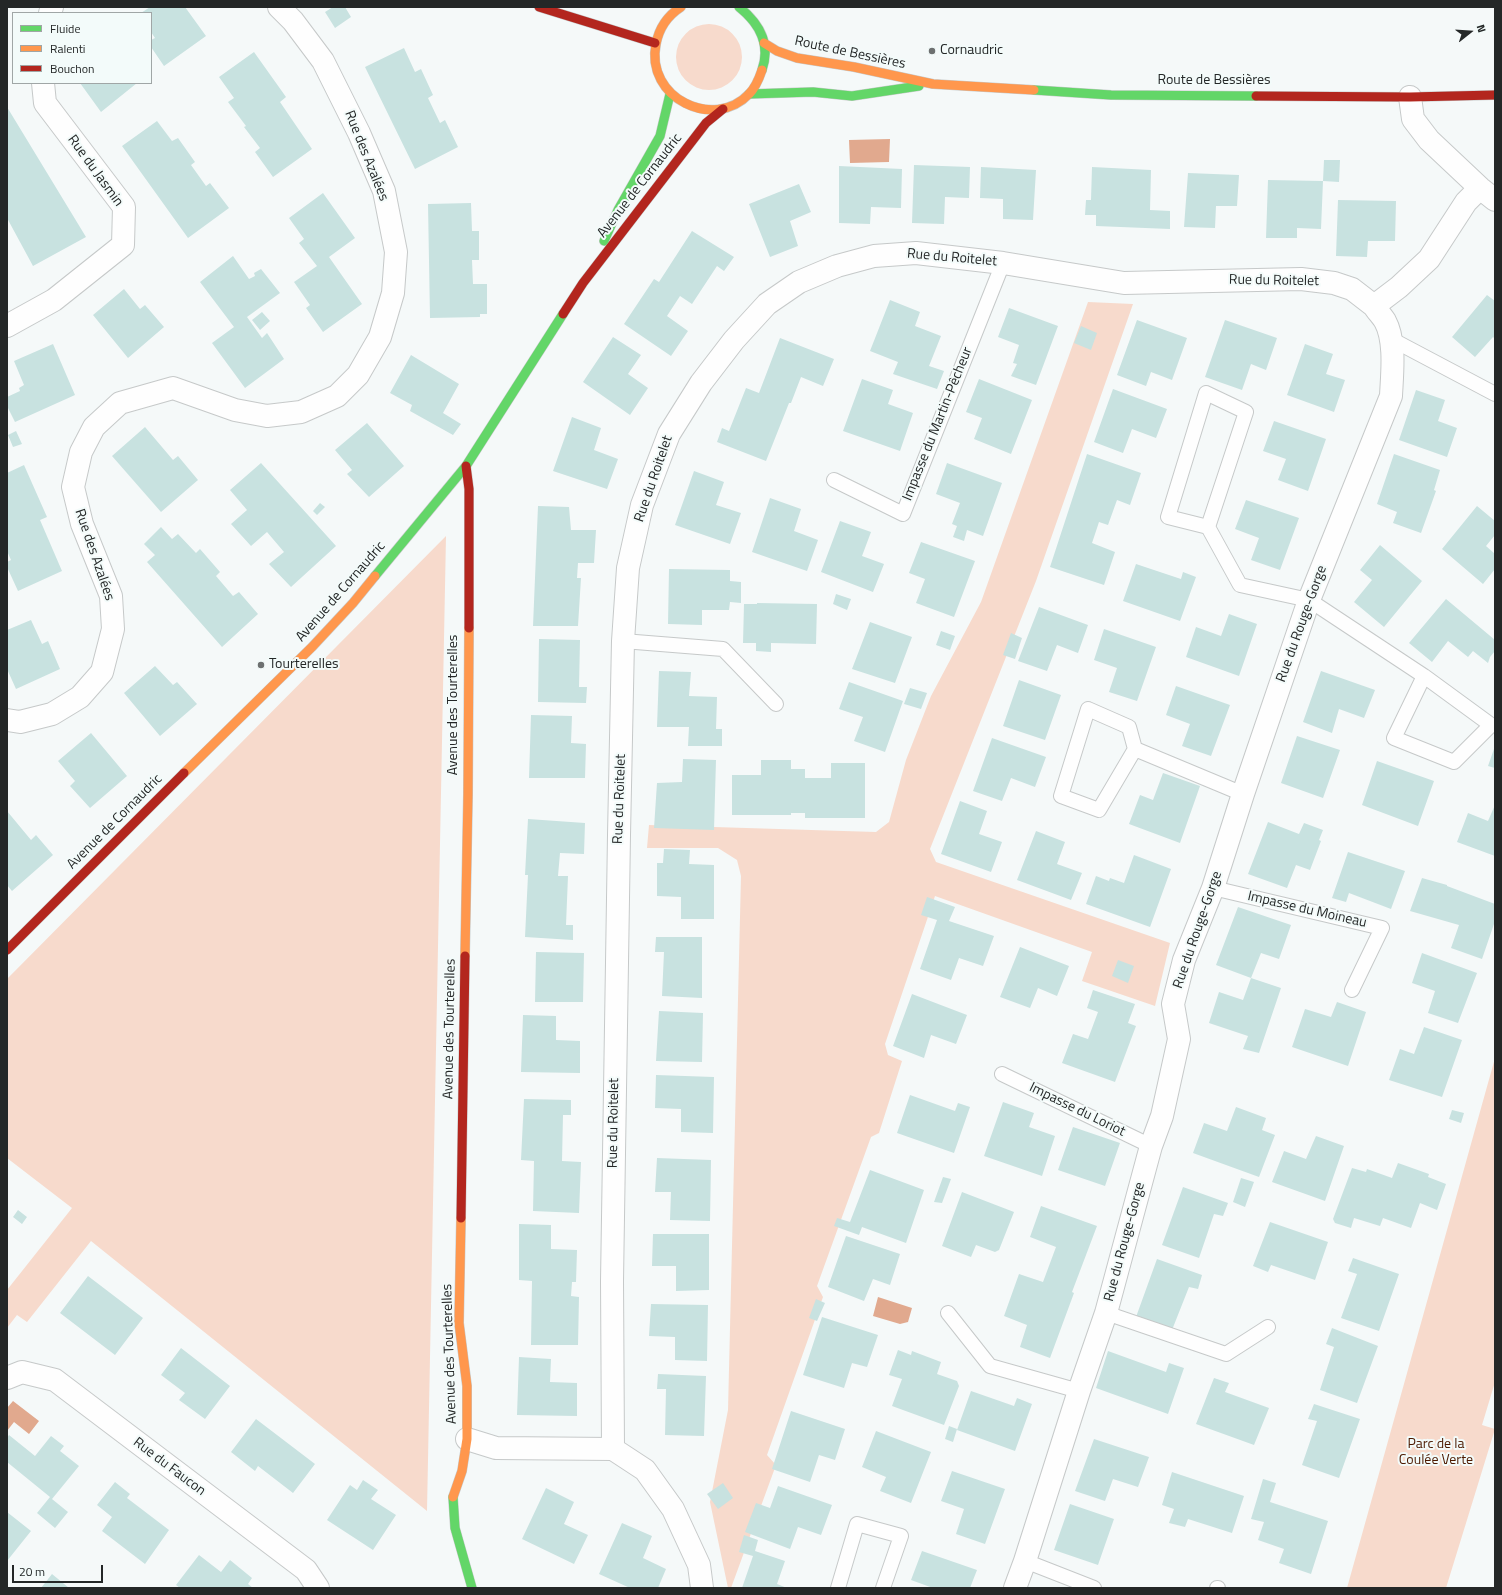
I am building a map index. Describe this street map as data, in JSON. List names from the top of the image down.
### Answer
{
  "streets": {
    "street": [
      "Route de Bessières",
      "Rue des Azalées",
      "Rue du Jasmin",
      "Avenue de Cornaudric",
      "Rue du Roitelet",
      "Rue du Rouge-Gorge",
      "Avenue des Tourterelles",
      "Rue du Faucon"
    ],
    "lane": ["Impasse du Martin-Pêcheur", "Impasse du Moineau", "Impasse du Loriot"]
  },
  "crossings": [
    ["Avenue de Cornaudric", "Avenue des Tourterelles"],
    ["Rue du Roitelet", "Impasse du Martin-Pêcheur"],
    ["Rue du Roitelet", "Rue du Rouge-Gorge"],
    ["Rue du Rouge-Gorge", "Impasse du Moineau"],
    ["Rue du Rouge-Gorge", "Impasse du Loriot"]
  ],
  "parks": ["Parc de la Coulée Verte"],
  "places": ["Cornaudric", "Tourterelles"],
  "legend": ["Fluide", "Ralenti", "Bouchon"],
  "scale_bar": "20 m",
  "north": "right"
}
